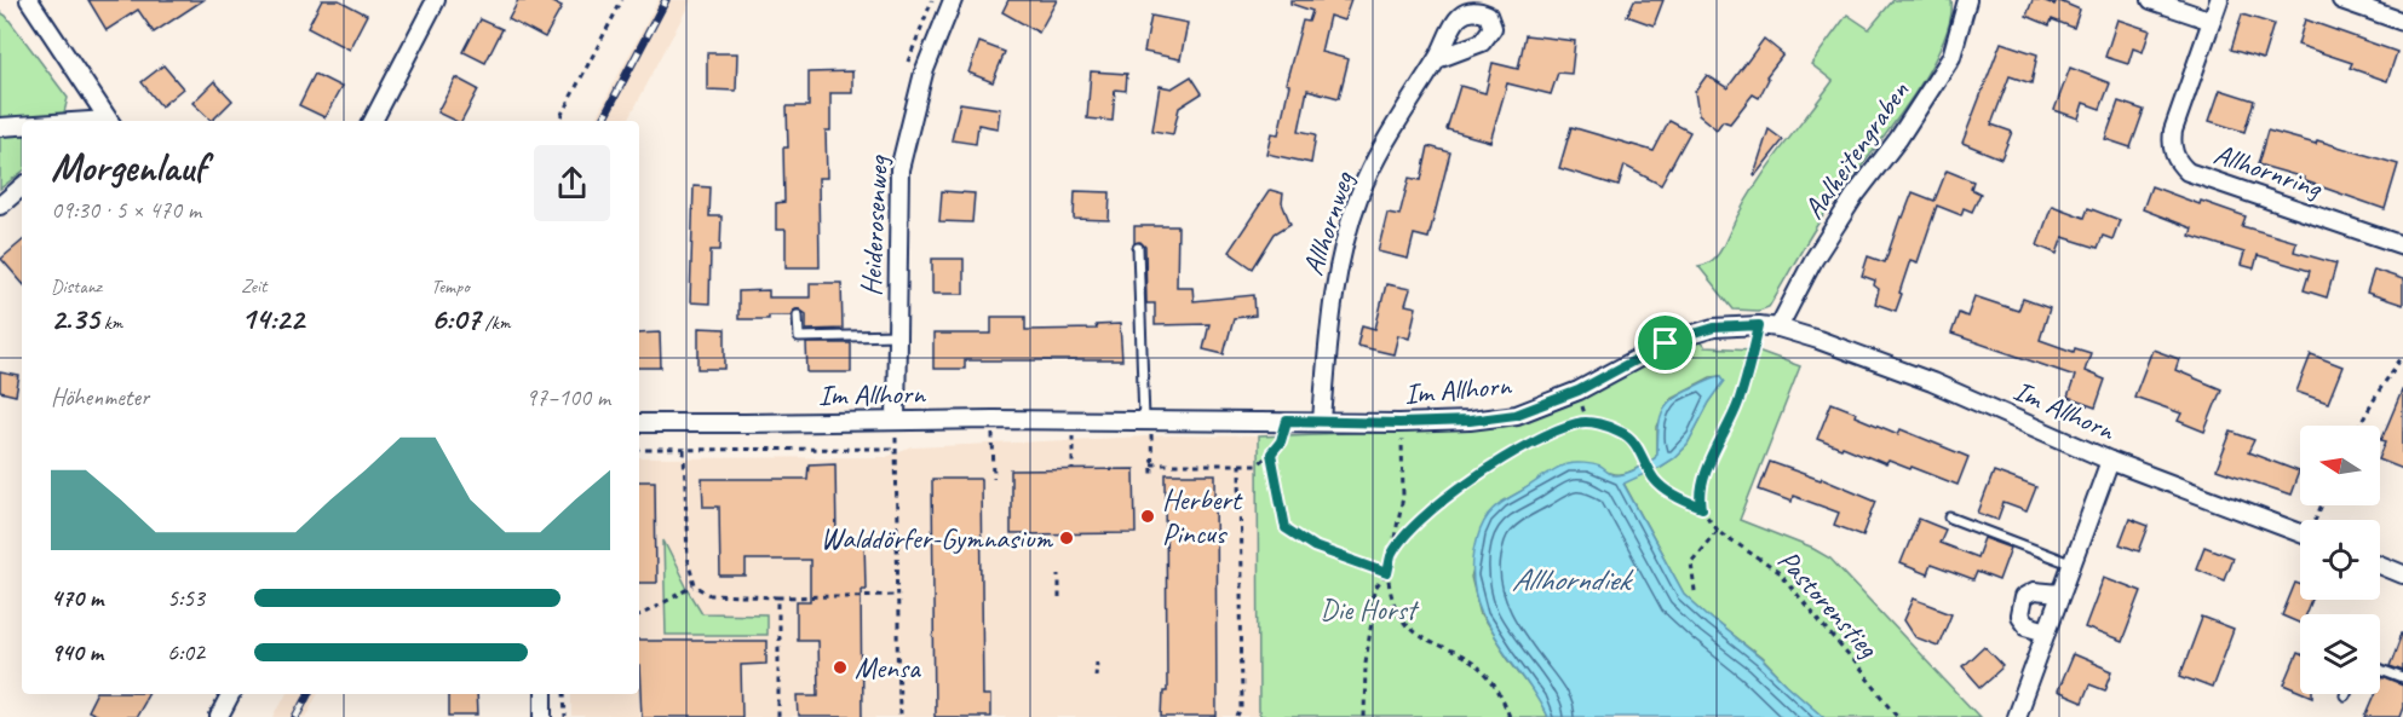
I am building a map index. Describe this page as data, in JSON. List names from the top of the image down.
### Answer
{
  "streets": {
    "street": [
      "Aalheitengraben",
      "Allhornring",
      "Allhornweg",
      "Heiderosenweg",
      "Im Allhorn"
    ],
    "path": ["Pastorenstieg"]
  },
  "crossings": [
    ["Aalheitengraben", "Im Allhorn"],
    ["Allhornweg", "Im Allhorn"],
    ["Heiderosenweg", "Im Allhorn"]
  ],
  "water": ["Allhorndiek"],
  "parks": ["Die Horst"],
  "places": ["Herbert Pincus", "Walddörfer-Gymnasium", "Mensa"],
  "north": "left",
  "page": {
    "heading": ["Morgenlauf", "09:30 · 5 × 470 m"],
    "stats": [
      ["Distanz", "2.35 km"],
      ["Zeit", "14:22"],
      ["Tempo", "6:07 /km"]
    ],
    "chart": ["Höhenmeter", "97–100 m"],
    "list": [
      {
        "name": "470 m",
        "note": "5:53"
      },
      {
        "name": "940 m",
        "note": "6:02"
      }
    ]
  }
}
